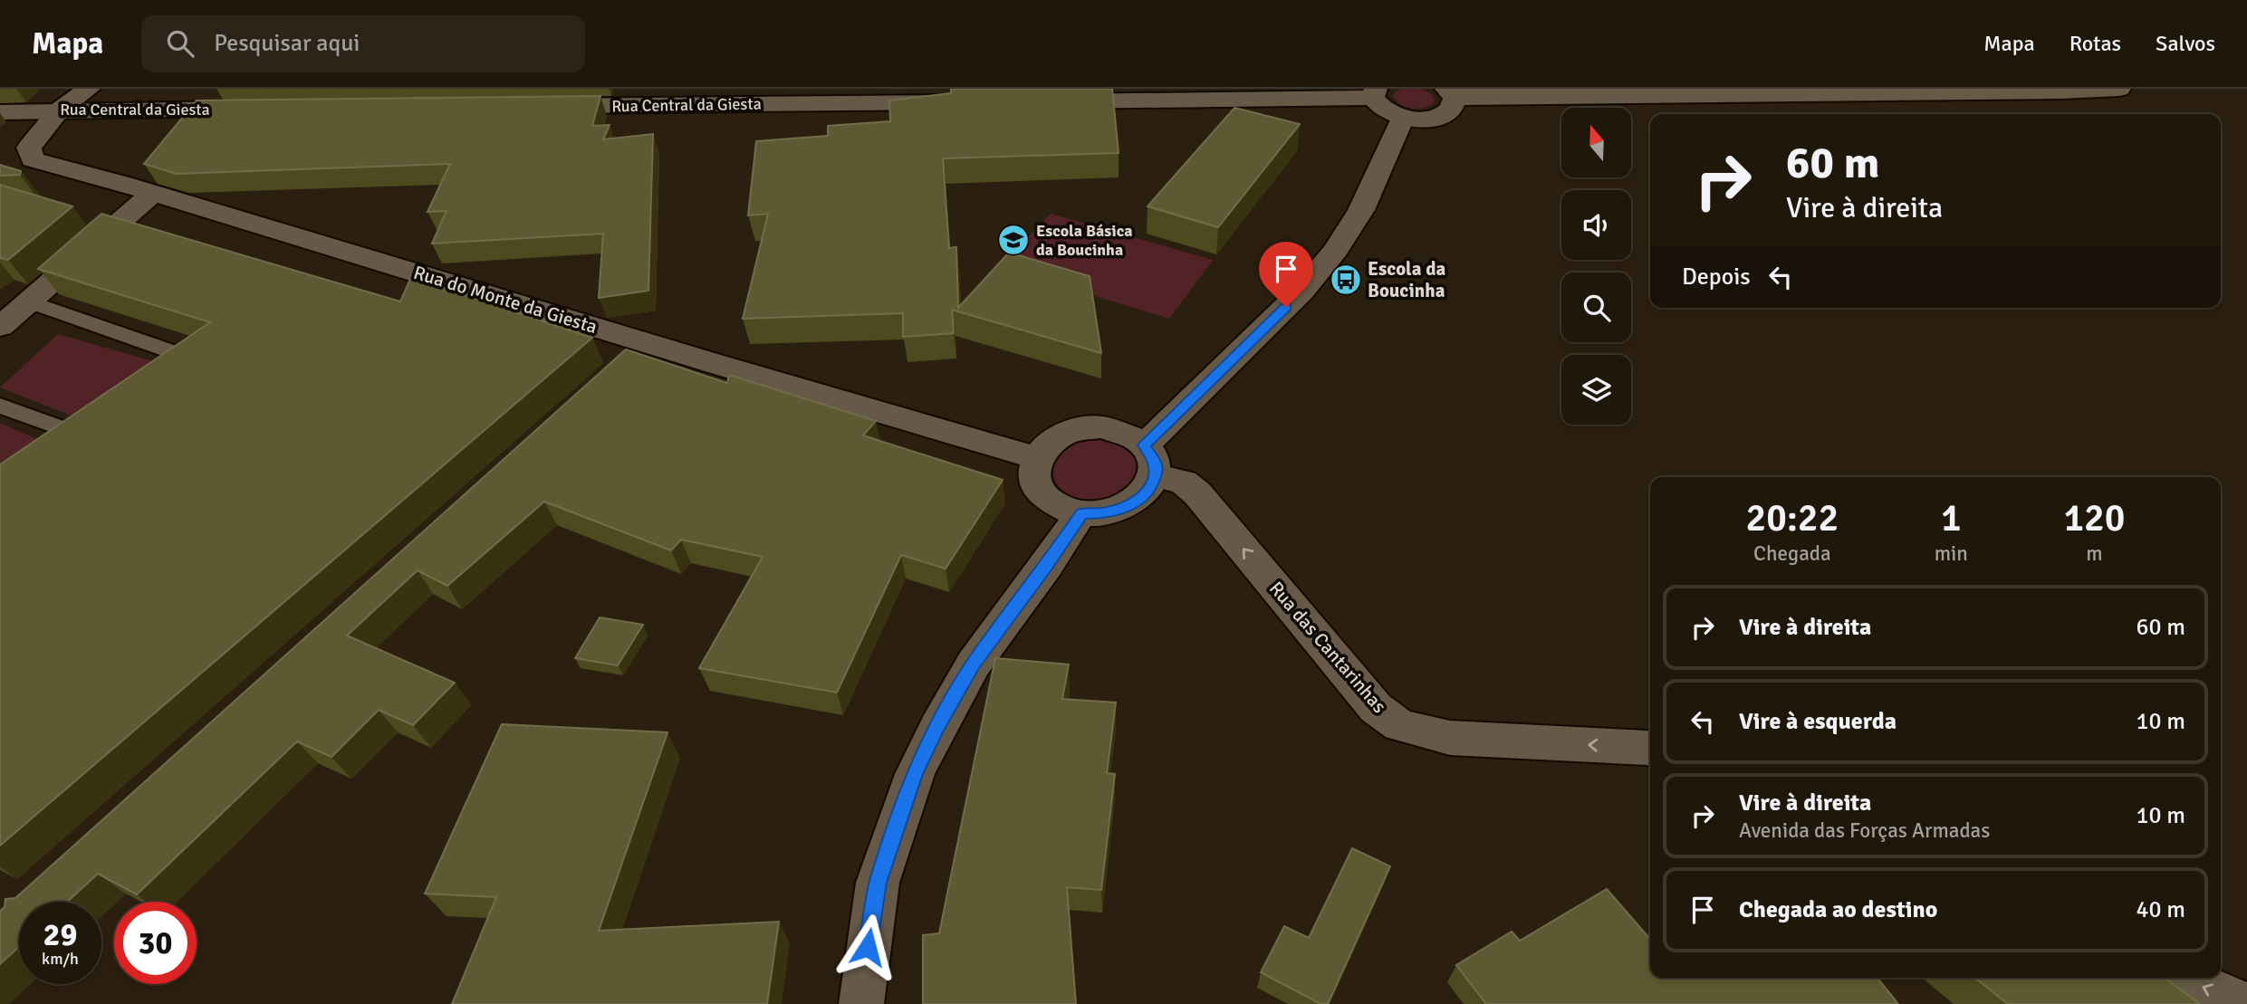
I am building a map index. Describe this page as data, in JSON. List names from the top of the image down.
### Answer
{
  "streets": {
    "street": ["Rua Central da Giesta", "Rua do Monte da Giesta", "Rua das Cantarinhas"]
  },
  "crossings": [
    ["Rua Central da Giesta", "Rua do Monte da Giesta"],
    ["Rua do Monte da Giesta", "Rua das Cantarinhas"]
  ],
  "one_way": ["Rua das Cantarinhas"],
  "places": {
    "school or university": ["Escola Básica da Boucinha"],
    "bus stop": ["Escola da Boucinha"]
  },
  "north": "top",
  "page": {
    "header": "Mapa",
    "search": "Pesquisar aqui",
    "nav": ["Mapa", "Rotas", "Salvos"],
    "turn": ["60 m", "Vire à direita"],
    "then": "Depois",
    "eta": [
      "20:22",
      "Chegada",
      "1",
      "min",
      "120",
      "m"
    ],
    "list": [
      {
        "name": "Vire à direita",
        "value": "60 m"
      },
      {
        "name": "Vire à esquerda",
        "value": "10 m"
      },
      {
        "name": "Vire à direita",
        "note": "Avenida das Forças Armadas",
        "value": "10 m"
      },
      {
        "name": "Chegada ao destino",
        "value": "40 m"
      }
    ],
    "speed": "29 km/h",
    "limit": "30"
  }
}
